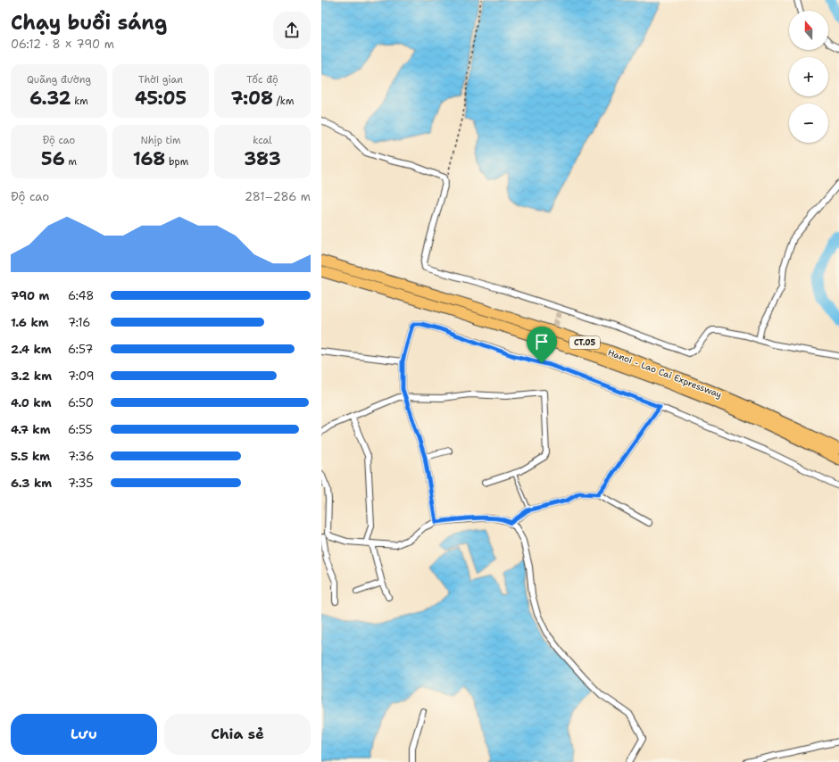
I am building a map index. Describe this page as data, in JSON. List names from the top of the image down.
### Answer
{
  "streets": {
    "highway": ["CT.05", "Hanoi - Lao Cai Expressway"]
  },
  "north": "top",
  "page": {
    "heading": ["Chạy buổi sáng", "06:12 · 8 × 790 m"],
    "map_buttons": ["+", "−"],
    "stats": [
      ["Quãng đường", "6.32 km"],
      ["Thời gian", "45:05"],
      ["Tốc độ", "7:08 /km"],
      ["Độ cao", "56 m"],
      ["Nhịp tim", "168 bpm"],
      ["kcal", "383"]
    ],
    "chart": ["Độ cao", "281–286 m"],
    "list": [
      {
        "name": "790 m",
        "note": "6:48"
      },
      {
        "name": "1.6 km",
        "note": "7:16"
      },
      {
        "name": "2.4 km",
        "note": "6:57"
      },
      {
        "name": "3.2 km",
        "note": "7:09"
      },
      {
        "name": "4.0 km",
        "note": "6:50"
      },
      {
        "name": "4.7 km",
        "note": "6:55"
      },
      {
        "name": "5.5 km",
        "note": "7:36"
      },
      {
        "name": "6.3 km",
        "note": "7:35"
      }
    ],
    "buttons": ["Lưu", "Chia sẻ"]
  }
}
